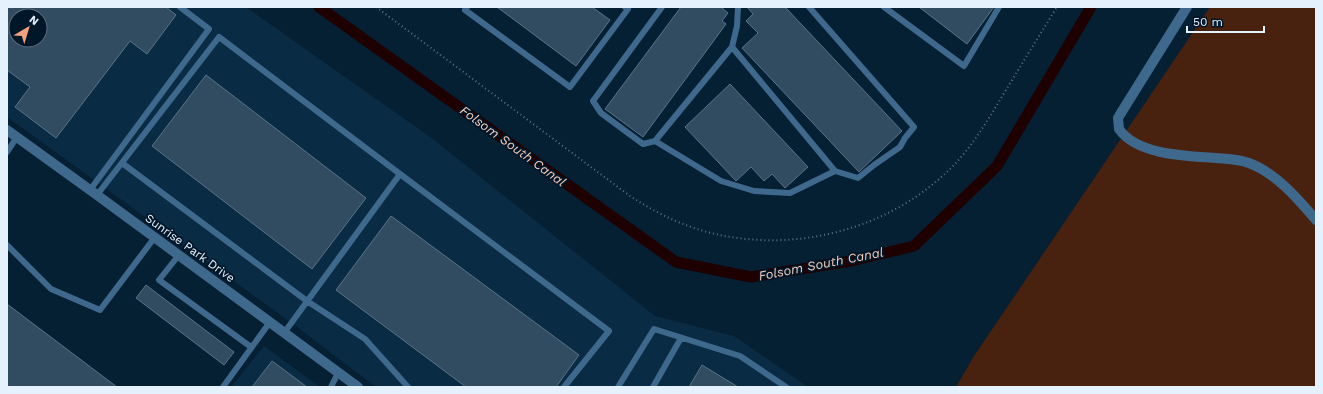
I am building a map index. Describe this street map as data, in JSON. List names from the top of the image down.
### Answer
{
  "streets": {
    "street": ["Sunrise Park Drive"]
  },
  "water": ["Folsom South Canal"],
  "scale_bar": "50 m",
  "north": "top right"
}
